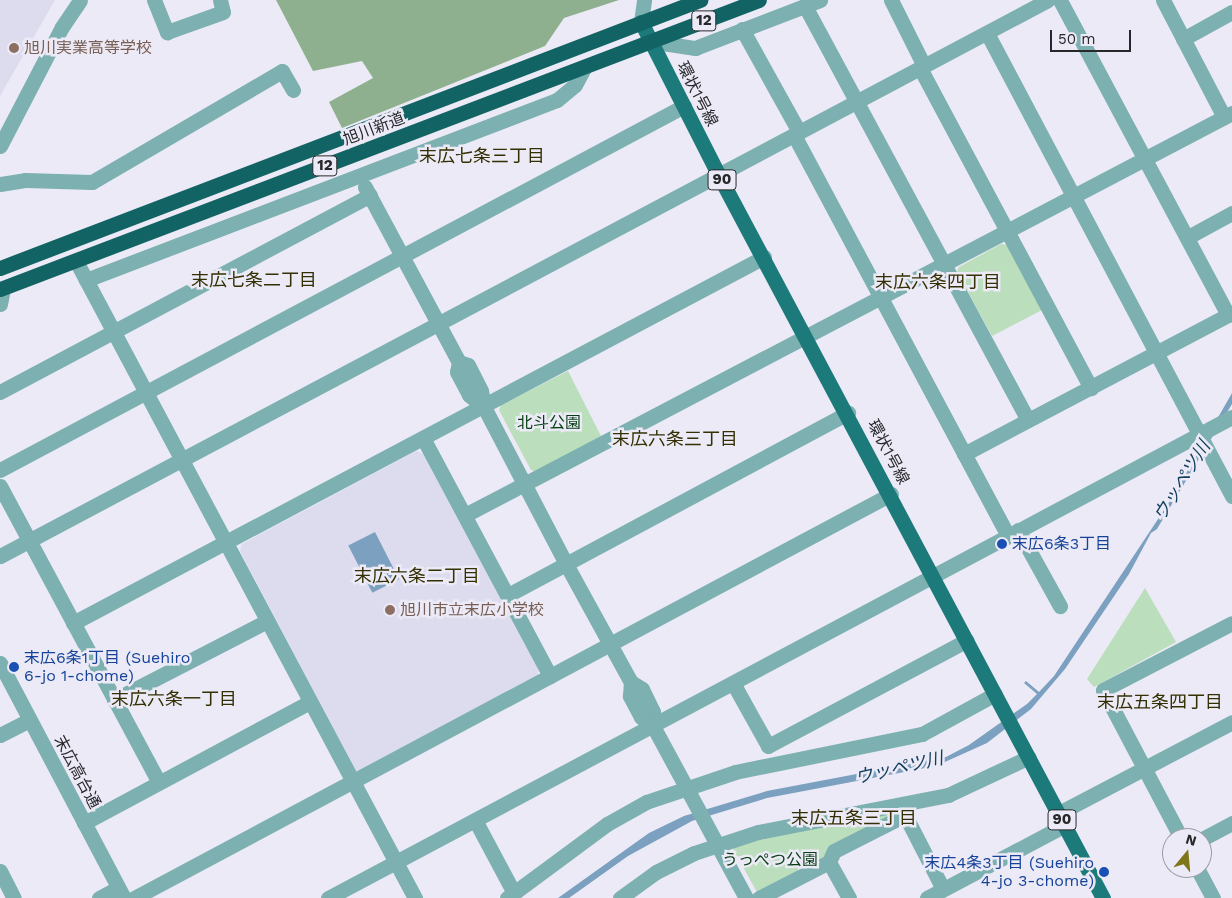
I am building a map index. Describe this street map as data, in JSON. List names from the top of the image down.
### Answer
{
  "streets": {
    "highway": ["12", "旭川新道"],
    "main road": ["環状1号線", "90"],
    "street": ["末広高台通"]
  },
  "crossings": [
    ["環状1号線", "旭川新道"]
  ],
  "districts": [
    "末広七条三丁目",
    "末広七条二丁目",
    "末広六条四丁目",
    "末広六条三丁目",
    "末広六条二丁目",
    "末広六条一丁目",
    "末広五条四丁目",
    "末広五条三丁目"
  ],
  "water": ["ウッペツ川"],
  "parks": ["北斗公園", "うっぺつ公園"],
  "places": [
    "旭川実業高等学校",
    "末広6条3丁目",
    "旭川市立末広小学校",
    "末広6条1丁目 (Suehiro 6-jo 1-chome)",
    "末広4条3丁目 (Suehiro 4-jo 3-chome)"
  ],
  "scale_bar": "50 m",
  "north": "top"
}
